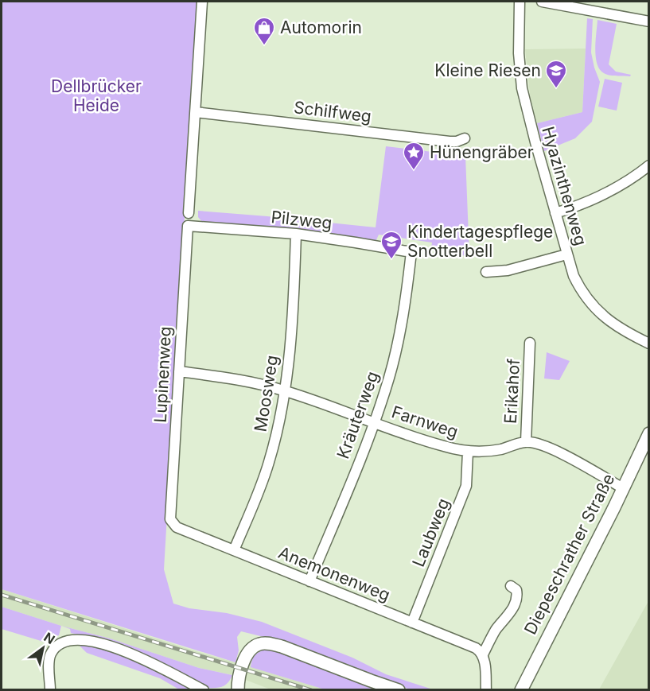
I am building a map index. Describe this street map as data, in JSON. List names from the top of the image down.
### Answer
{
  "streets": {
    "street": [
      "Schilfweg",
      "Hyazinthenweg",
      "Pilzweg",
      "Lupinenweg",
      "Erikahof",
      "Moosweg",
      "Kräuterweg",
      "Farnweg",
      "Laubweg",
      "Diepeschrather Straße",
      "Anemonenweg"
    ]
  },
  "crossings": [
    ["Pilzweg", "Lupinenweg"],
    ["Pilzweg", "Moosweg"],
    ["Pilzweg", "Kräuterweg"],
    ["Lupinenweg", "Farnweg"],
    ["Lupinenweg", "Anemonenweg"],
    ["Erikahof", "Farnweg"],
    ["Erikahof", "Laubweg"],
    ["Erikahof", "Diepeschrather Straße"],
    ["Moosweg", "Farnweg"],
    ["Moosweg", "Anemonenweg"],
    ["Kräuterweg", "Farnweg"],
    ["Kräuterweg", "Anemonenweg"],
    ["Farnweg", "Laubweg"],
    ["Laubweg", "Anemonenweg"]
  ],
  "parks": ["Dellbrücker Heide"],
  "places": {
    "shop": ["Automorin"],
    "school or university": ["Kleine Riesen", "Kindertagespflege Snotterbell"],
    "place": ["Hünengräber"]
  },
  "north": "top right"
}
